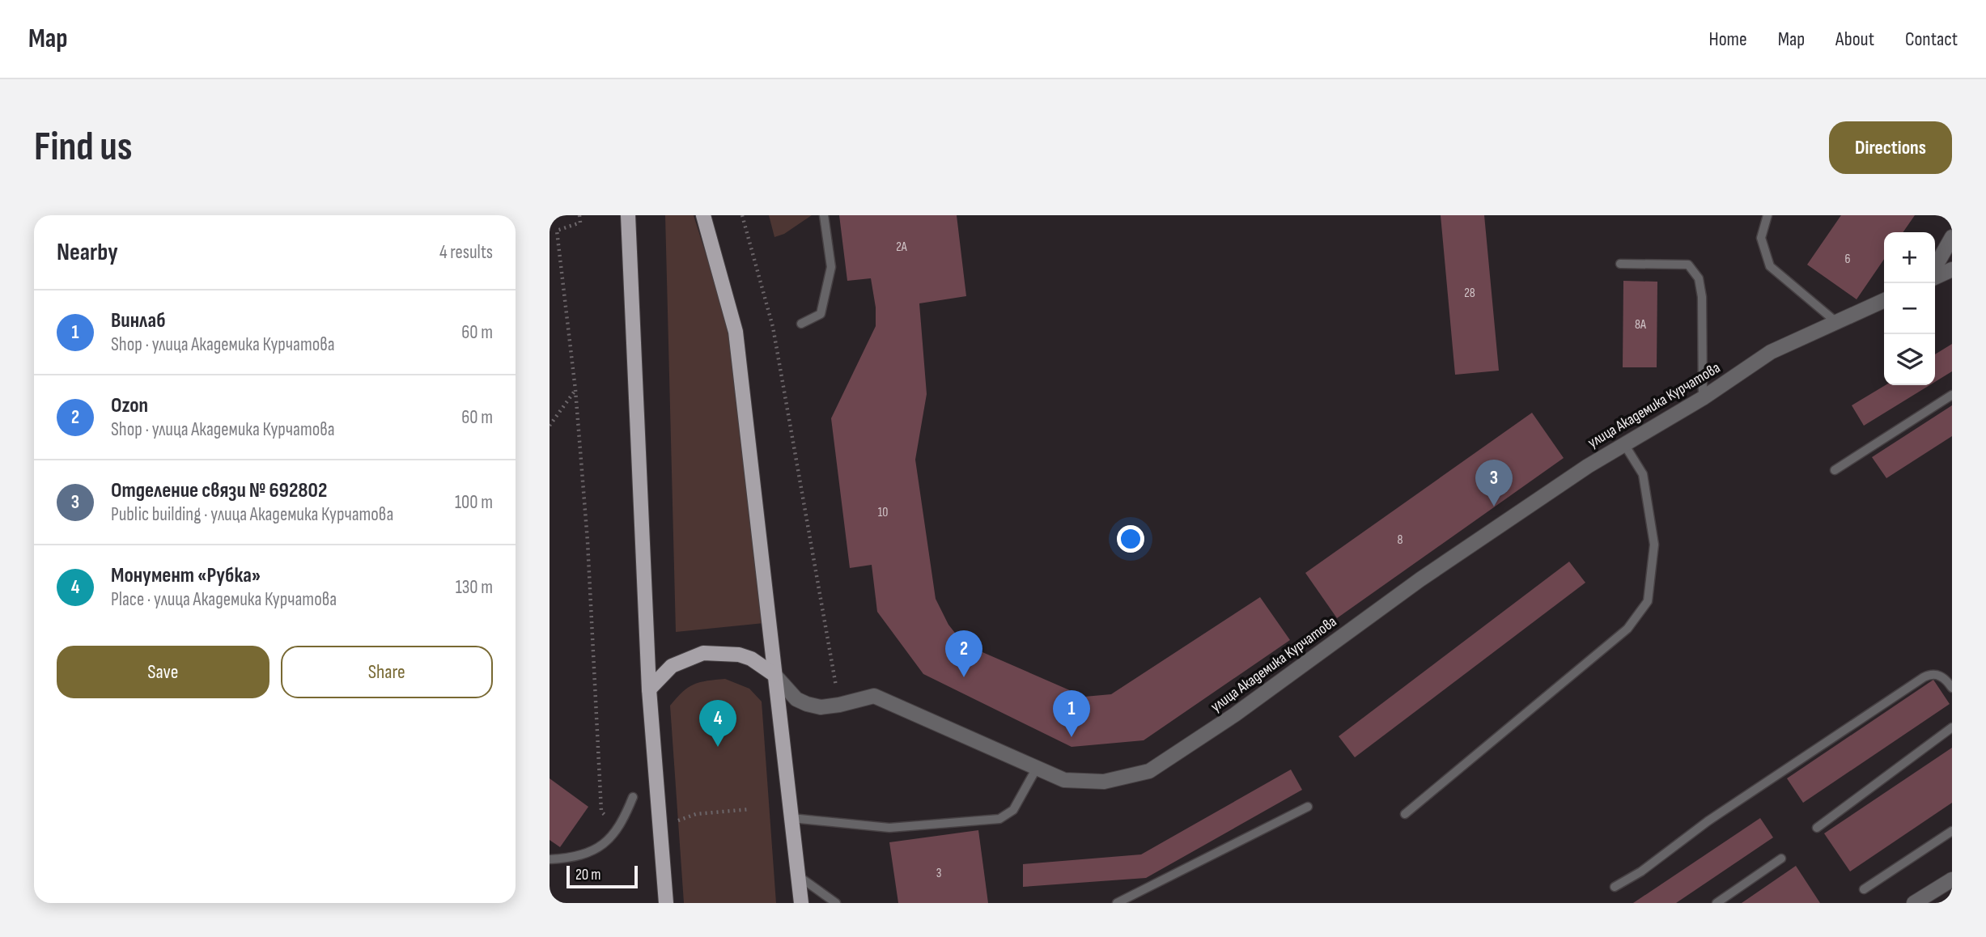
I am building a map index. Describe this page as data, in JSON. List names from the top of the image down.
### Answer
{
  "streets": {
    "main road": ["улица Академика Курчатова"]
  },
  "house_numbers": [
    "2А",
    "6",
    "28",
    "8А",
    "10",
    "8",
    "3"
  ],
  "scale_bar": "20 m",
  "page": {
    "header": "Map",
    "nav": [
      "Home",
      "Map",
      "About",
      "Contact"
    ],
    "buttons": [
      "Directions",
      ["Save", "Share"]
    ],
    "title": "Find us",
    "heading": ["Nearby", "4 results"],
    "map_buttons": ["+", "−"],
    "list": [
      {
        "mark": "1",
        "name": "Винлаб",
        "note": "Shop · улица Академика Курчатова",
        "value": "60 m"
      },
      {
        "mark": "2",
        "name": "Ozon",
        "note": "Shop · улица Академика Курчатова",
        "value": "60 m"
      },
      {
        "mark": "3",
        "name": "Отделение связи № 692802",
        "note": "Public building · улица Академика Курчатова",
        "value": "100 m"
      },
      {
        "mark": "4",
        "name": "Монумент «Рубка»",
        "note": "Place · улица Академика Курчатова",
        "value": "130 m"
      }
    ],
    "pins": [
      "3",
      "2",
      "1",
      "4"
    ],
    "scale": "20 m"
  }
}
